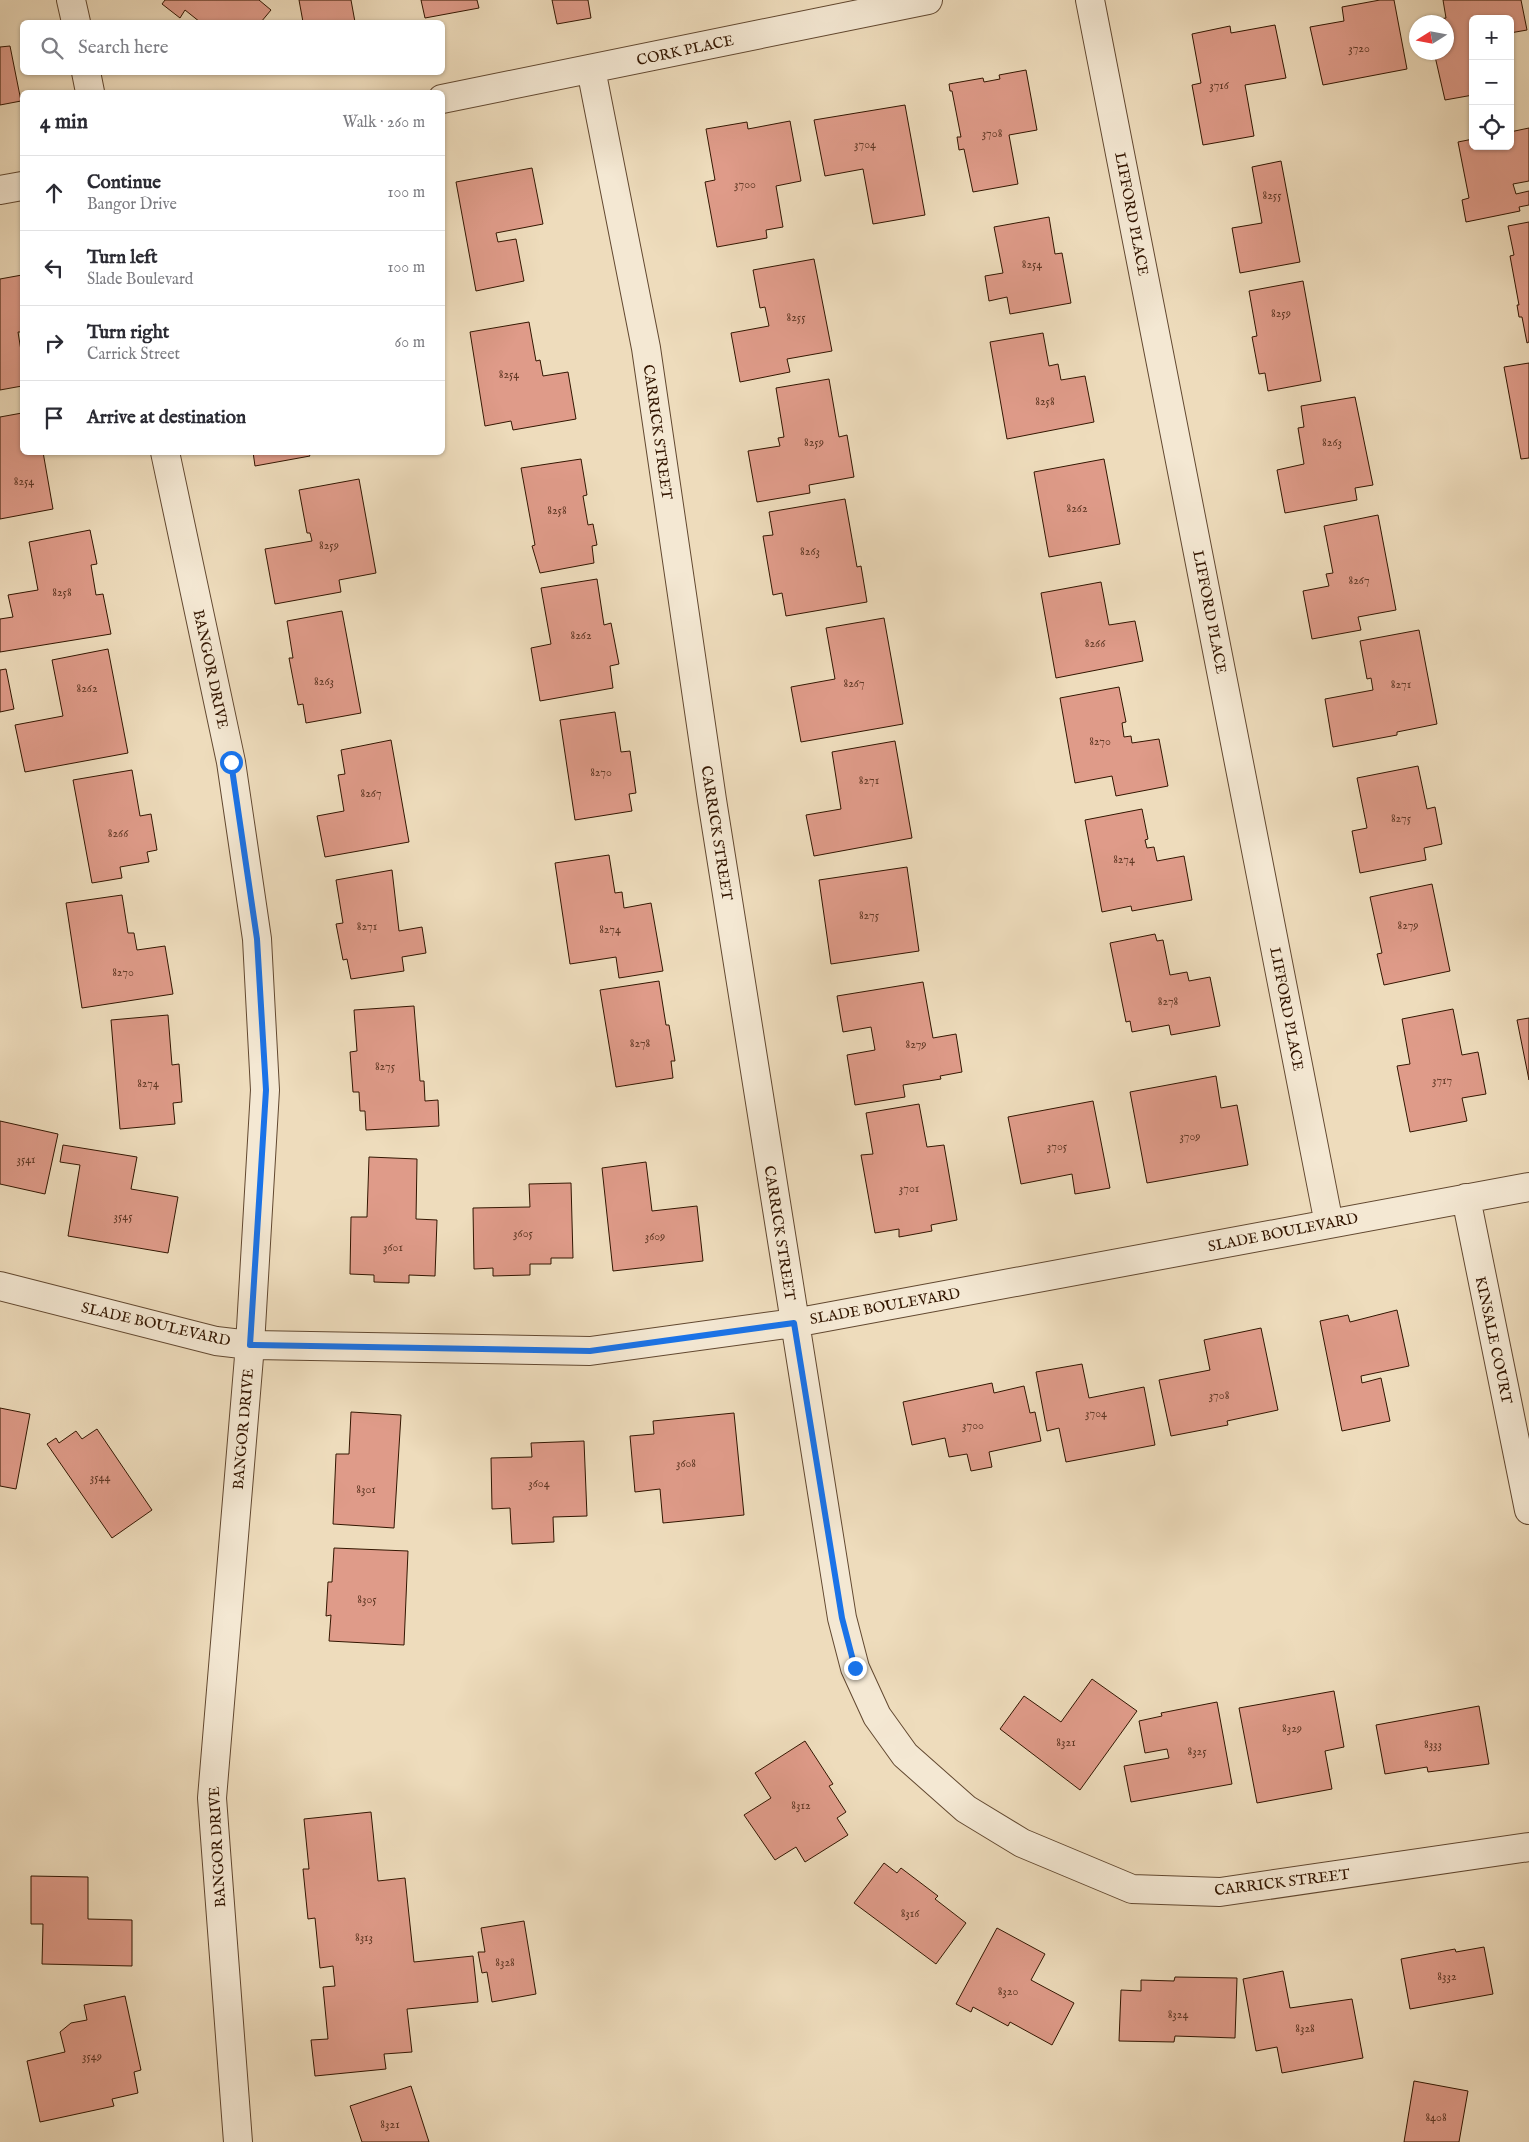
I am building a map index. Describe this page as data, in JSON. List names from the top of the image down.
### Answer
{
  "streets": {
    "street": [
      "CORK PLACE",
      "LIFFORD PLACE",
      "CARRICK STREET",
      "BANGOR DRIVE",
      "SLADE BOULEVARD",
      "KINSALE COURT"
    ]
  },
  "crossings": [
    ["CORK PLACE", "CARRICK STREET"],
    ["LIFFORD PLACE", "SLADE BOULEVARD"],
    ["CARRICK STREET", "SLADE BOULEVARD"],
    ["BANGOR DRIVE", "SLADE BOULEVARD"],
    ["SLADE BOULEVARD", "KINSALE COURT"]
  ],
  "house_numbers": [
    "3720",
    "3716",
    "3708",
    "3704",
    "3700",
    "8255",
    "8254",
    "8259",
    "8255",
    "8254",
    "8258",
    "8259",
    "8263",
    "8254",
    "8262",
    "8258",
    "8259",
    "8263",
    "8267",
    "8258",
    "8262",
    "8266",
    "8263",
    "8267",
    "8271",
    "8262",
    "8270",
    "8270",
    "8271",
    "8267",
    "8275",
    "8266",
    "8274",
    "8275",
    "8279",
    "8271",
    "8274",
    "8270",
    "8278",
    "8278",
    "8279",
    "8275",
    "3717",
    "8274",
    "3709",
    "3705",
    "3541",
    "3701",
    "3545",
    "3605",
    "3609",
    "3601",
    "3708",
    "3704",
    "3700",
    "3608",
    "3544",
    "3604",
    "8301",
    "8305",
    "8329",
    "8321",
    "8333",
    "8325",
    "8312",
    "8316",
    "8313",
    "8328",
    "8332",
    "8320",
    "8324",
    "8328",
    "3549",
    "8408",
    "8321"
  ],
  "north": "left",
  "page": {
    "map_buttons": ["+", "−"],
    "search": "Search here",
    "heading": ["4 min", "Walk · 260 m"],
    "list": [
      ["Continue", "Bangor Drive", "100 m"],
      ["Turn left", "Slade Boulevard", "100 m"],
      ["Turn right", "Carrick Street", "60 m"],
      "Arrive at destination"
    ]
  }
}
